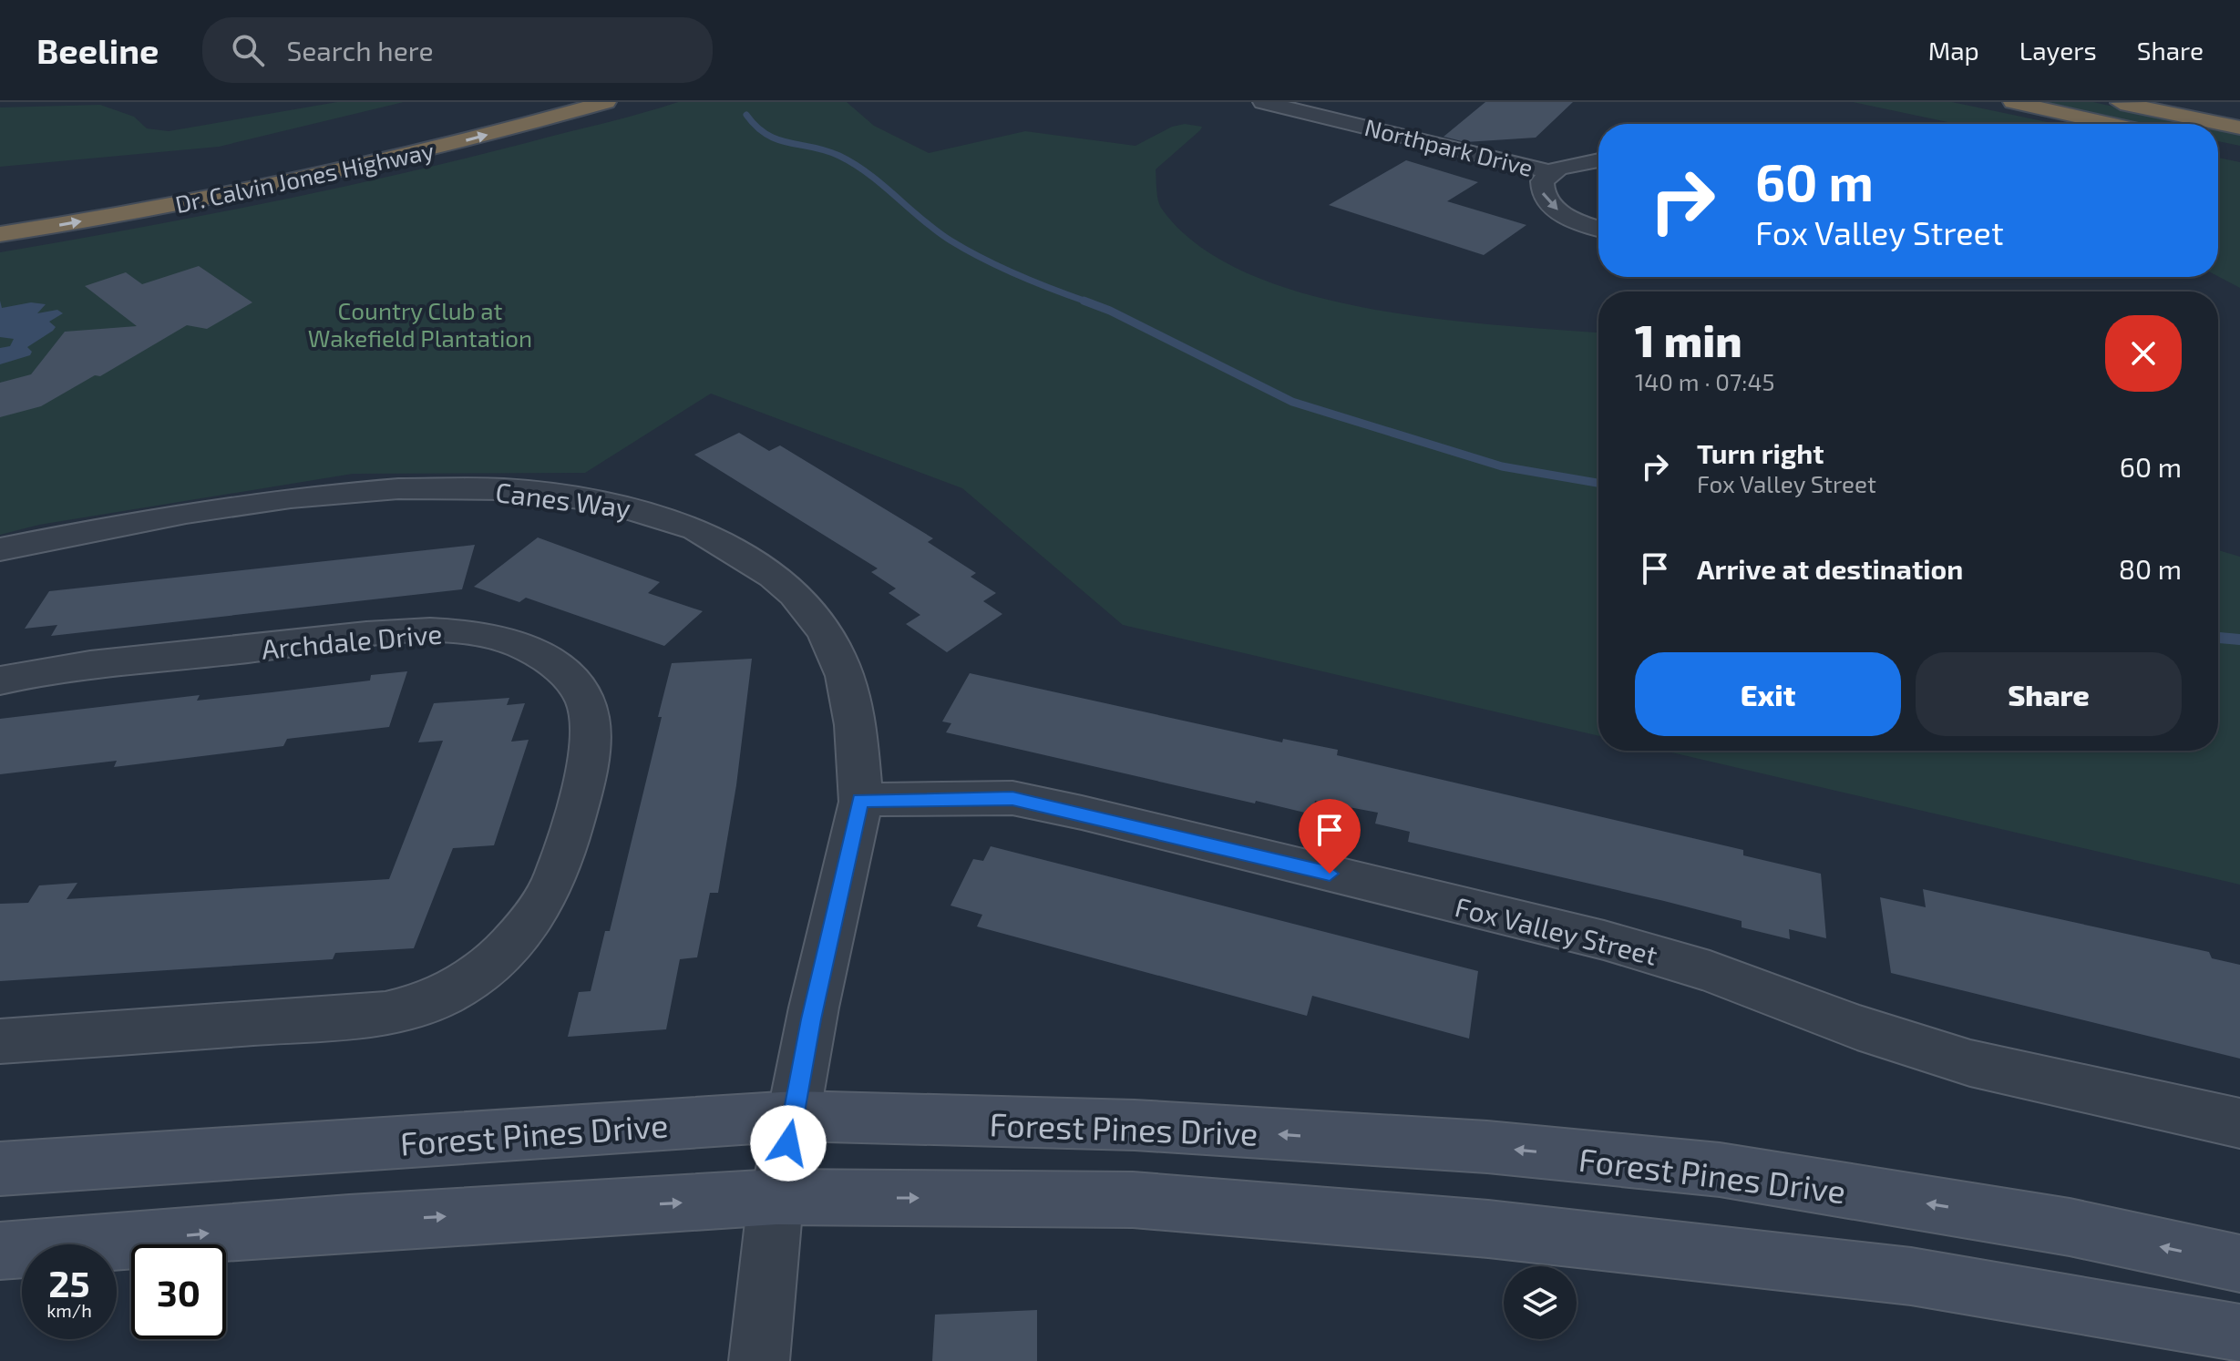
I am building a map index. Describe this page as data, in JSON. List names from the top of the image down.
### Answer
{
  "streets": {
    "highway": ["Dr. Calvin Jones Highway"],
    "street": [
      "Northpark Drive",
      "Canes Way",
      "Archdale Drive",
      "Fox Valley Street",
      "Forest Pines Drive"
    ]
  },
  "crossings": [
    ["Canes Way", "Fox Valley Street"],
    ["Canes Way", "Forest Pines Drive"]
  ],
  "parks": ["Country Club at Wakefield Plantation"],
  "page": {
    "header": "Beeline",
    "search": "Search here",
    "nav": ["Map", "Layers", "Share"],
    "turn": ["60 m", "Fox Valley Street"],
    "heading": ["1 min", "140 m · 07:45"],
    "list": [
      {
        "name": "Turn right",
        "note": "Fox Valley Street",
        "value": "60 m"
      },
      {
        "name": "Arrive at destination",
        "value": "80 m"
      }
    ],
    "buttons": ["Exit", "Share"],
    "speed": "25 km/h",
    "limit": "30"
  }
}
